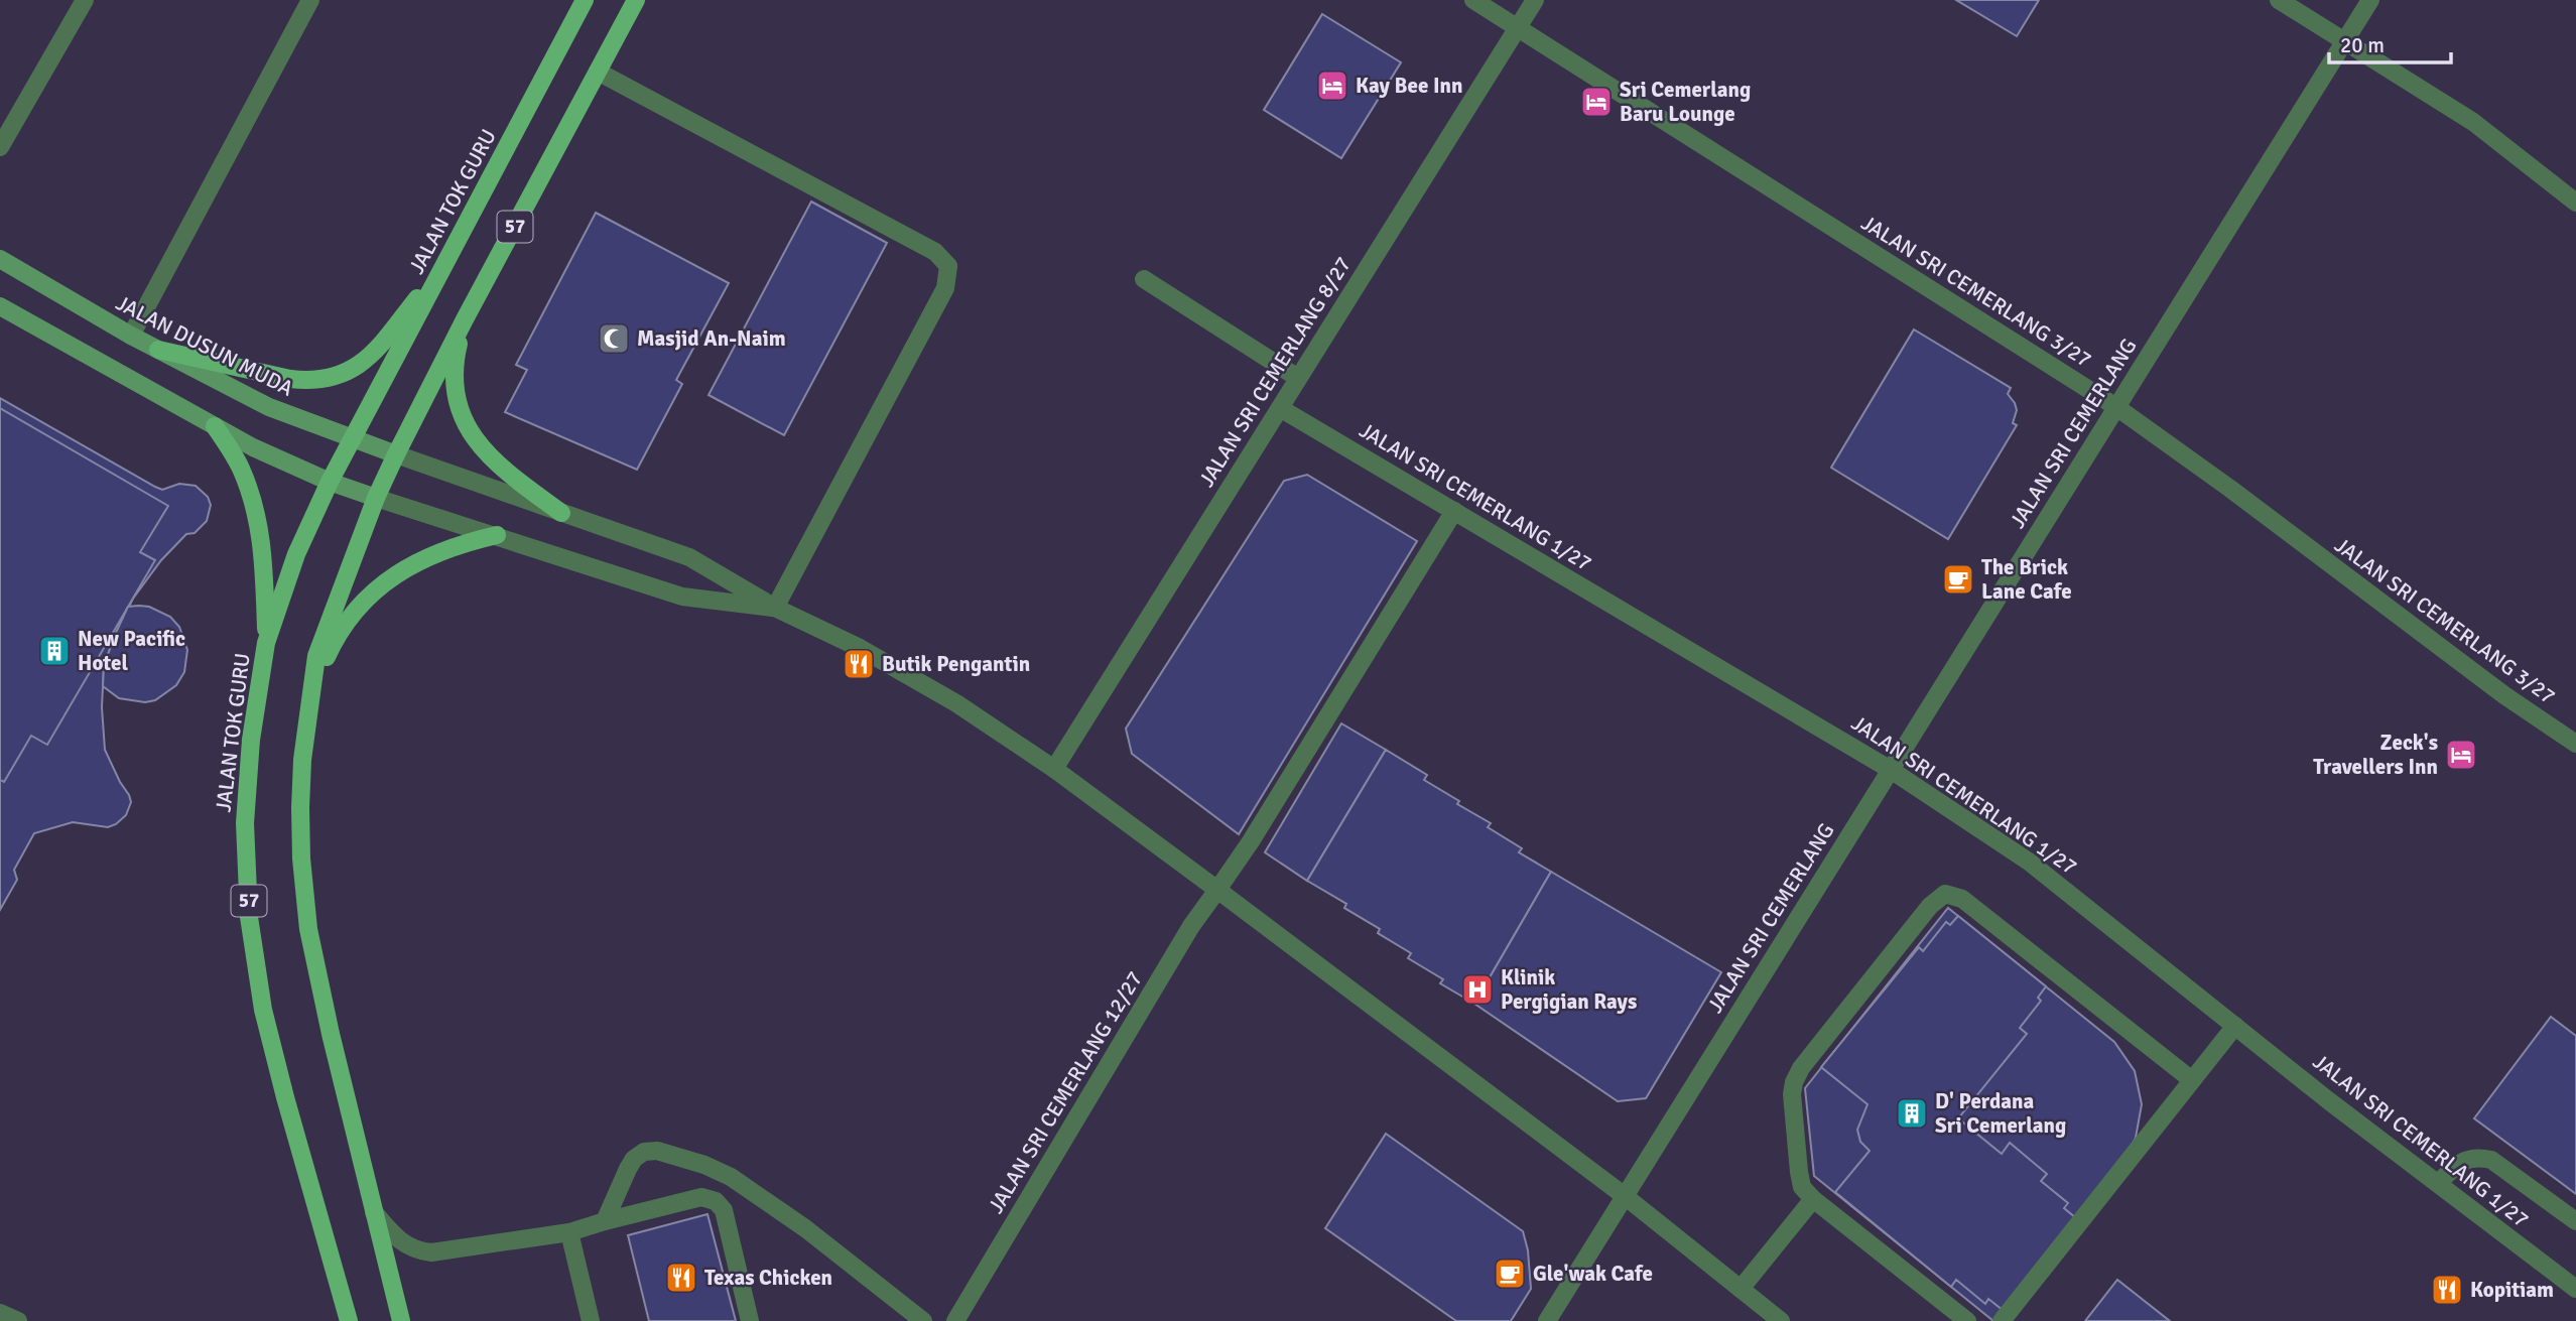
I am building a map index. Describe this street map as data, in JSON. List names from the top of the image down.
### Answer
{
  "streets": {
    "main road": ["JALAN TOK GURU", "57", "JALAN DUSUN MUDA"],
    "street": [
      "JALAN SRI CEMERLANG 3/27",
      "JALAN SRI CEMERLANG 8/27",
      "JALAN SRI CEMERLANG",
      "JALAN SRI CEMERLANG 1/27",
      "JALAN SRI CEMERLANG 12/27"
    ]
  },
  "crossings": [
    ["JALAN TOK GURU", "JALAN DUSUN MUDA"],
    ["57", "JALAN DUSUN MUDA"],
    ["JALAN SRI CEMERLANG 3/27", "JALAN SRI CEMERLANG 8/27"],
    ["JALAN SRI CEMERLANG 3/27", "JALAN SRI CEMERLANG"],
    ["JALAN SRI CEMERLANG 8/27", "JALAN SRI CEMERLANG 1/27"],
    ["JALAN SRI CEMERLANG", "JALAN SRI CEMERLANG 1/27"],
    ["JALAN SRI CEMERLANG 1/27", "JALAN SRI CEMERLANG 12/27"]
  ],
  "places": {
    "hotel": ["Kay Bee Inn", "Sri Cemerlang Baru Lounge", "Zeck's Travellers Inn"],
    "mosque": ["Masjid An-Naim"],
    "cafe": ["The Brick Lane Cafe", "Gle'wak Cafe"],
    "building": ["New Pacific Hotel", "D' Perdana Sri Cemerlang"],
    "restaurant": ["Butik Pengantin", "Texas Chicken", "Kopitiam"],
    "hospital": ["Klinik Pergigian Rays"]
  },
  "scale_bar": "20 m"
}
